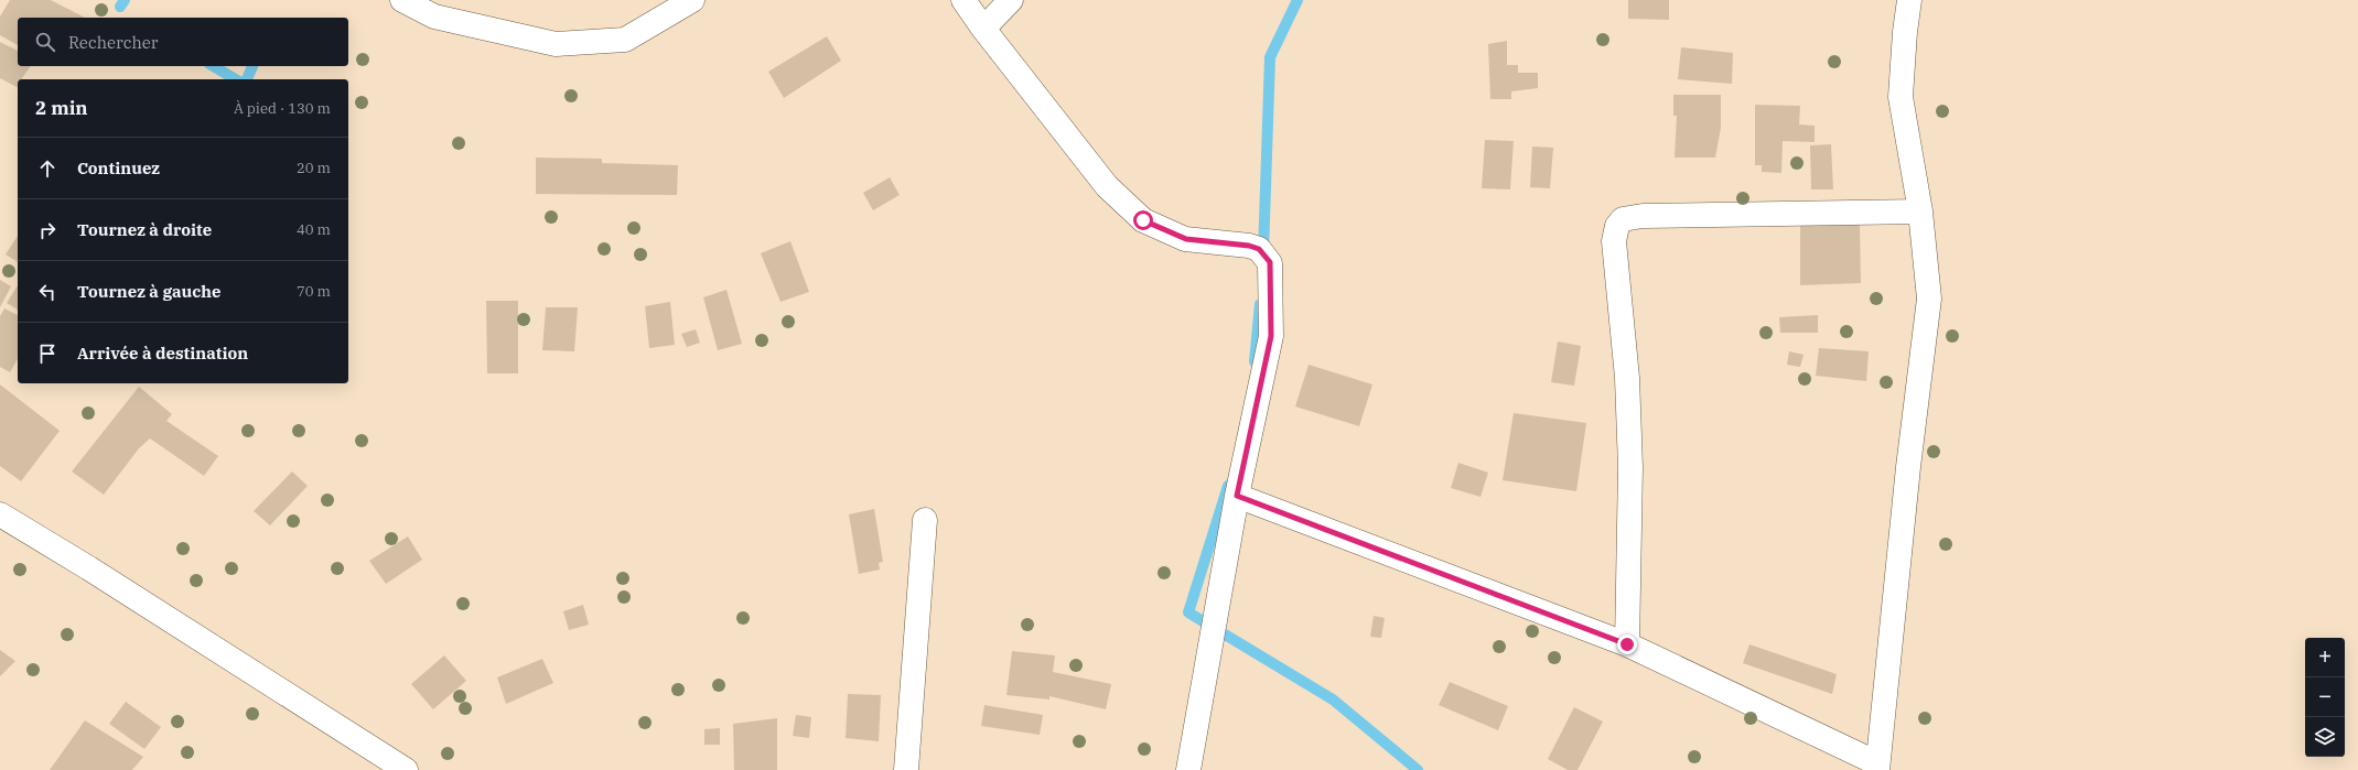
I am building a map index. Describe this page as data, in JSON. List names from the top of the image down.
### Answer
{
  "page": {
    "search": "Rechercher",
    "heading": ["2 min", "À pied · 130 m"],
    "list": [
      ["Continuez", "20 m"],
      ["Tournez à droite", "40 m"],
      ["Tournez à gauche", "70 m"],
      "Arrivée à destination"
    ],
    "map_buttons": ["+", "−"]
  }
}
